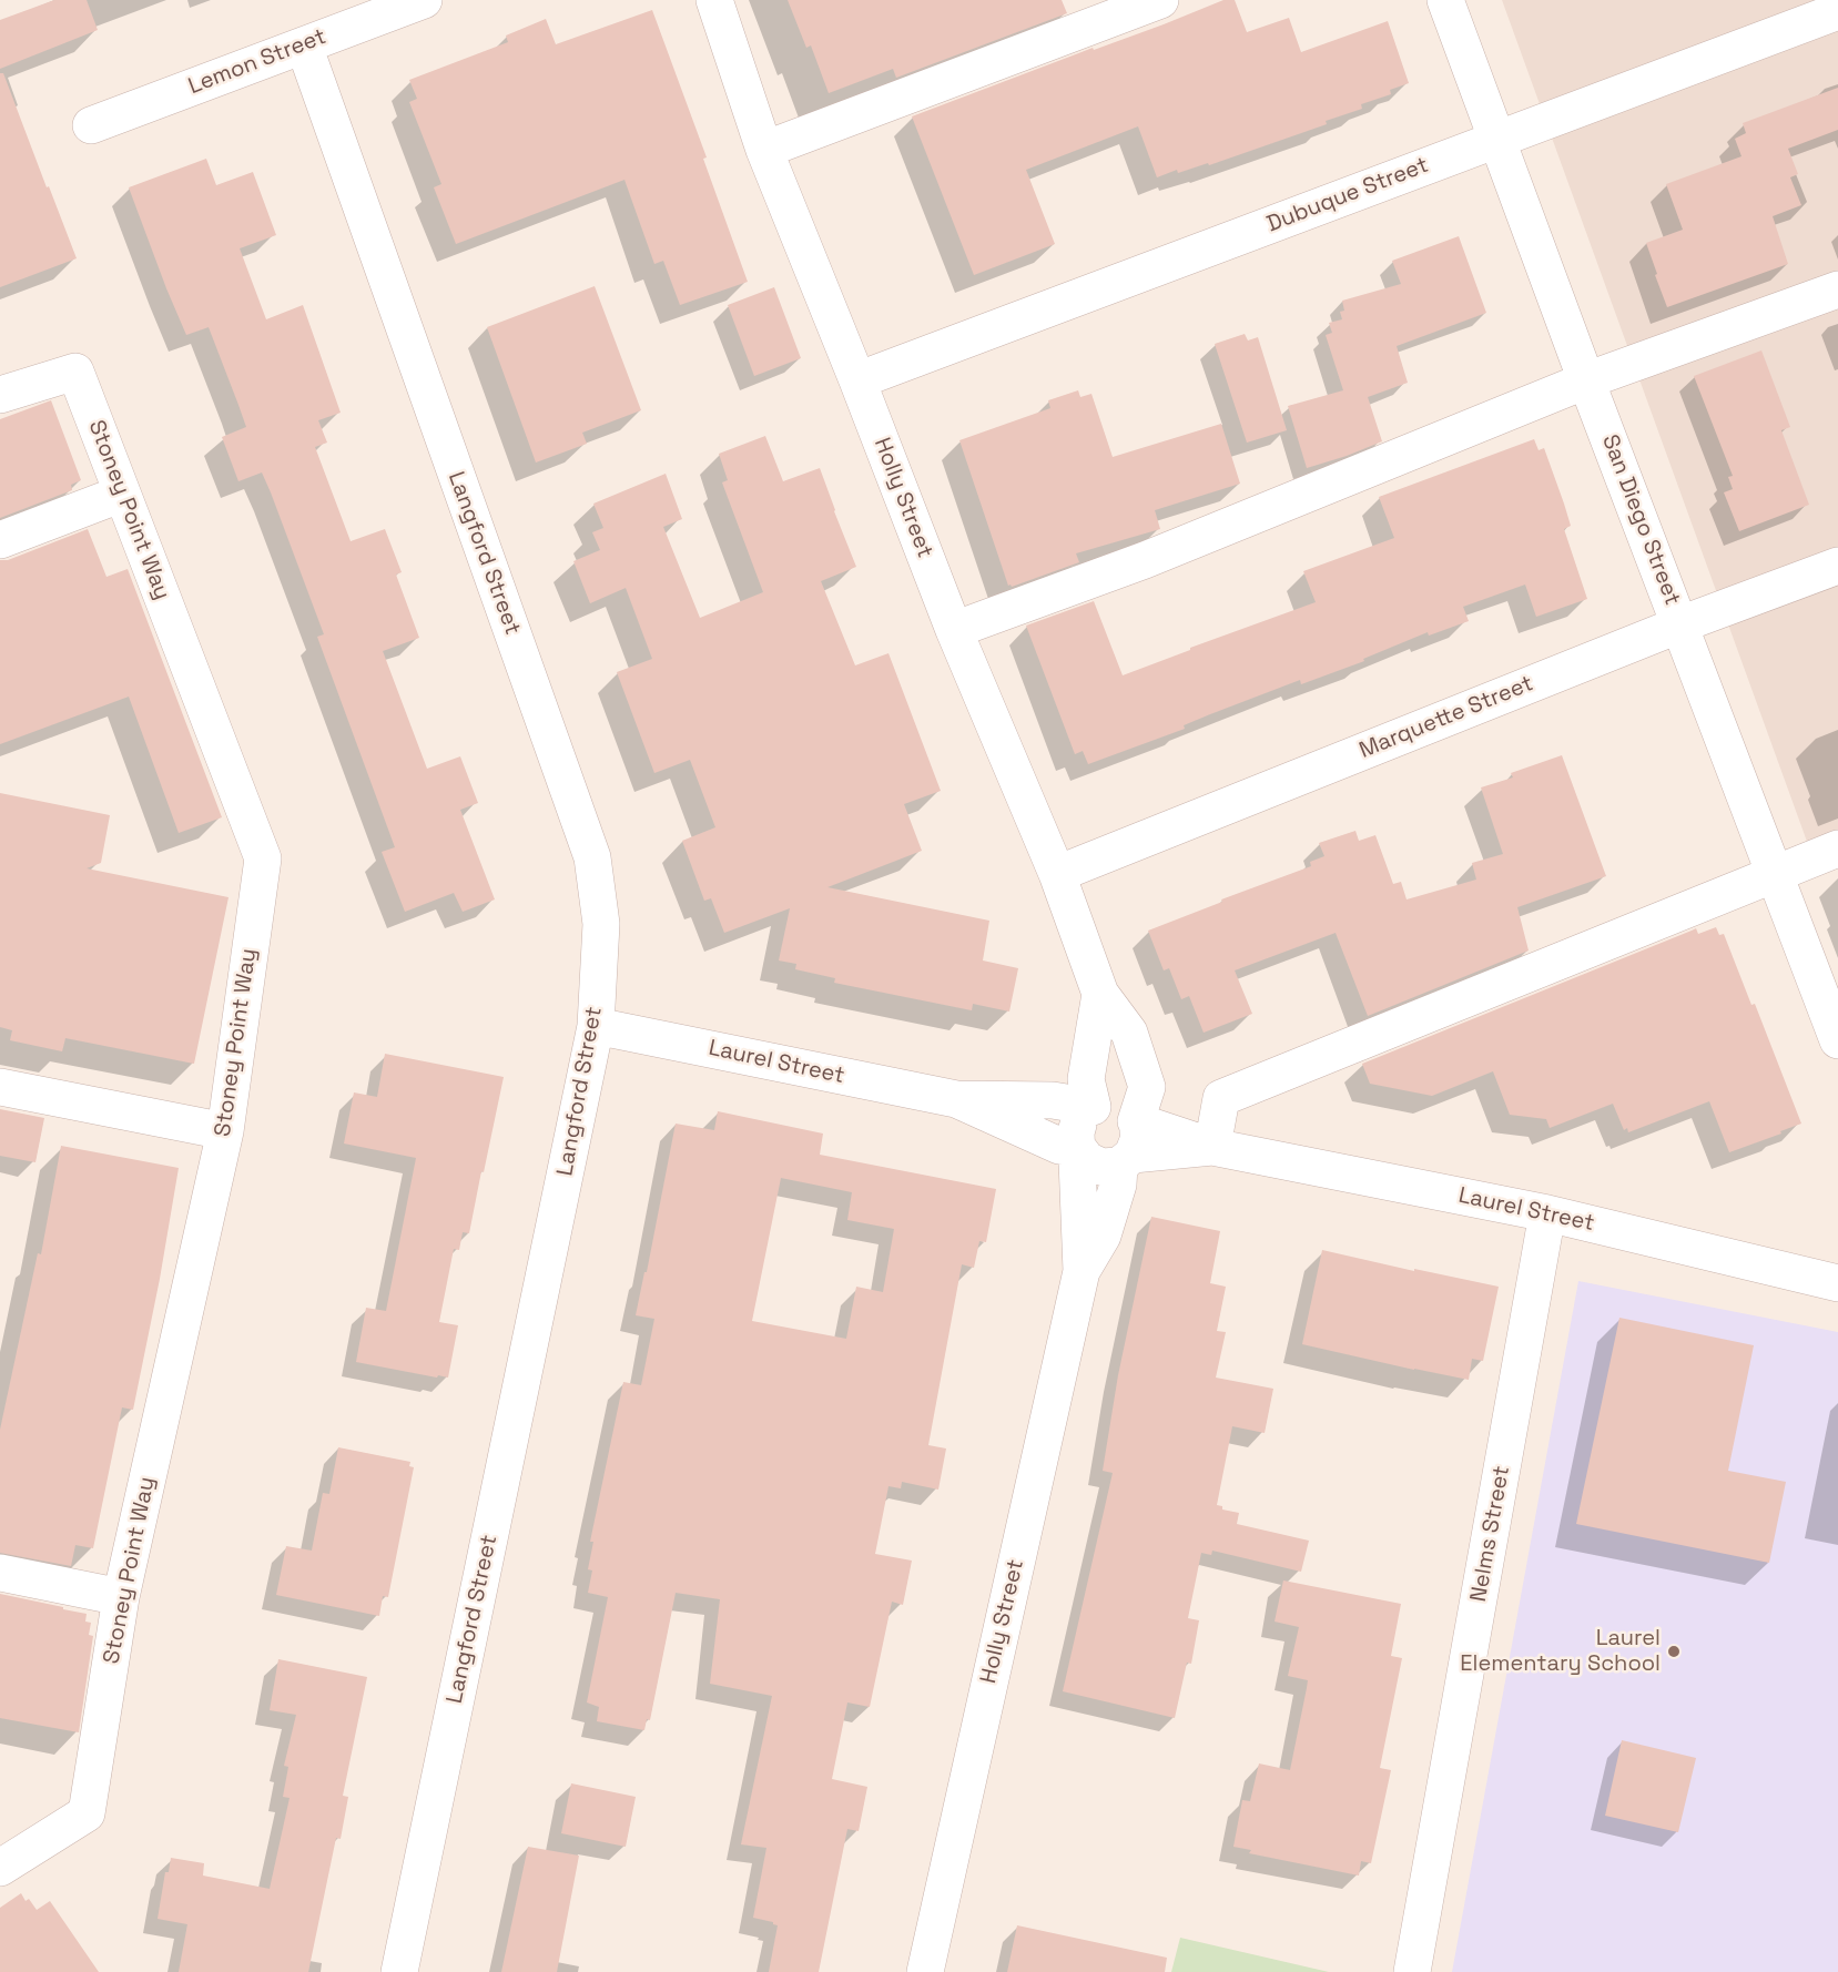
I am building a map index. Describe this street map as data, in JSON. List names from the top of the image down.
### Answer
{
  "streets": {
    "street": [
      "Lemon Street",
      "Dubuque Street",
      "Holly Street",
      "Stoney Point Way",
      "San Diego Street",
      "Langford Street",
      "Marquette Street",
      "Laurel Street",
      "Nelms Street"
    ]
  },
  "crossings": [
    ["Lemon Street", "Langford Street"],
    ["Dubuque Street", "Holly Street"],
    ["Dubuque Street", "San Diego Street"],
    ["Holly Street", "Marquette Street"],
    ["Holly Street", "Laurel Street"],
    ["San Diego Street", "Marquette Street"],
    ["Langford Street", "Laurel Street"],
    ["Laurel Street", "Nelms Street"]
  ],
  "places": ["Laurel Elementary School"]
}
